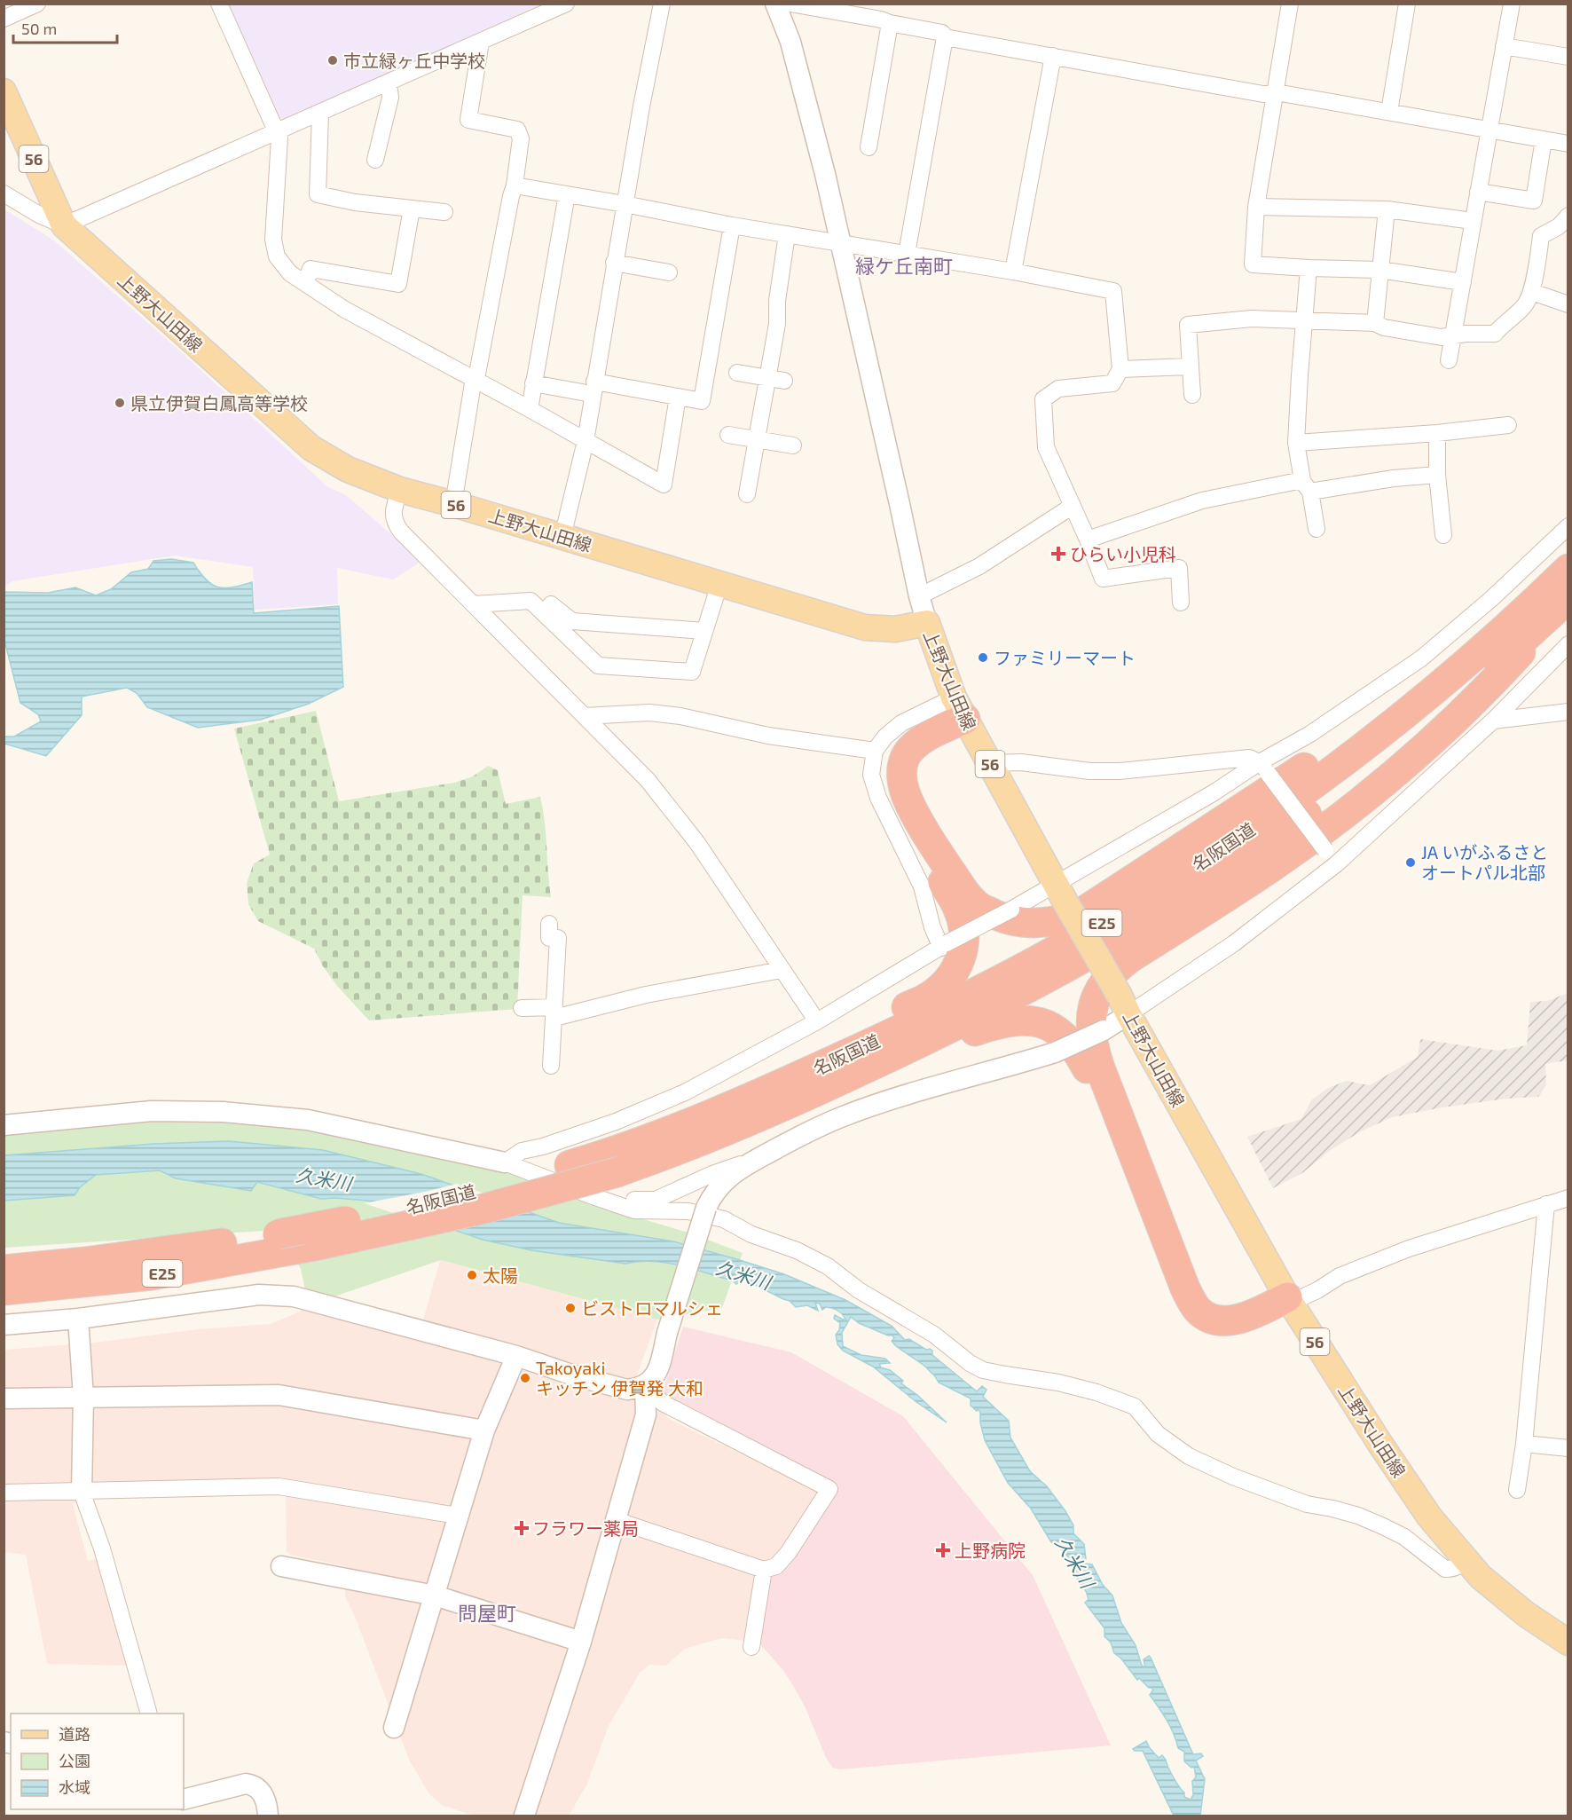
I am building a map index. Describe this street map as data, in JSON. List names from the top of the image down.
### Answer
{
  "streets": {
    "highway": ["名阪国道", "E25"],
    "main road": ["56", "上野大山田線"]
  },
  "districts": ["緑ケ丘南町", "問屋町"],
  "water": ["久米川"],
  "places": {
    "other": [
      "市立緑ヶ丘中学校",
      "県立伊賀白鳳高等学校",
      "ファミリーマート",
      "JA いがふるさと オートパル北部",
      "太陽",
      "ビストロマルシェ",
      "Takoyaki キッチン 伊賀発 大和"
    ],
    "health": ["ひらい小児科", "フラワー薬局", "上野病院"]
  },
  "legend": ["道路", "公園", "水域"],
  "scale_bar": "50 m"
}
